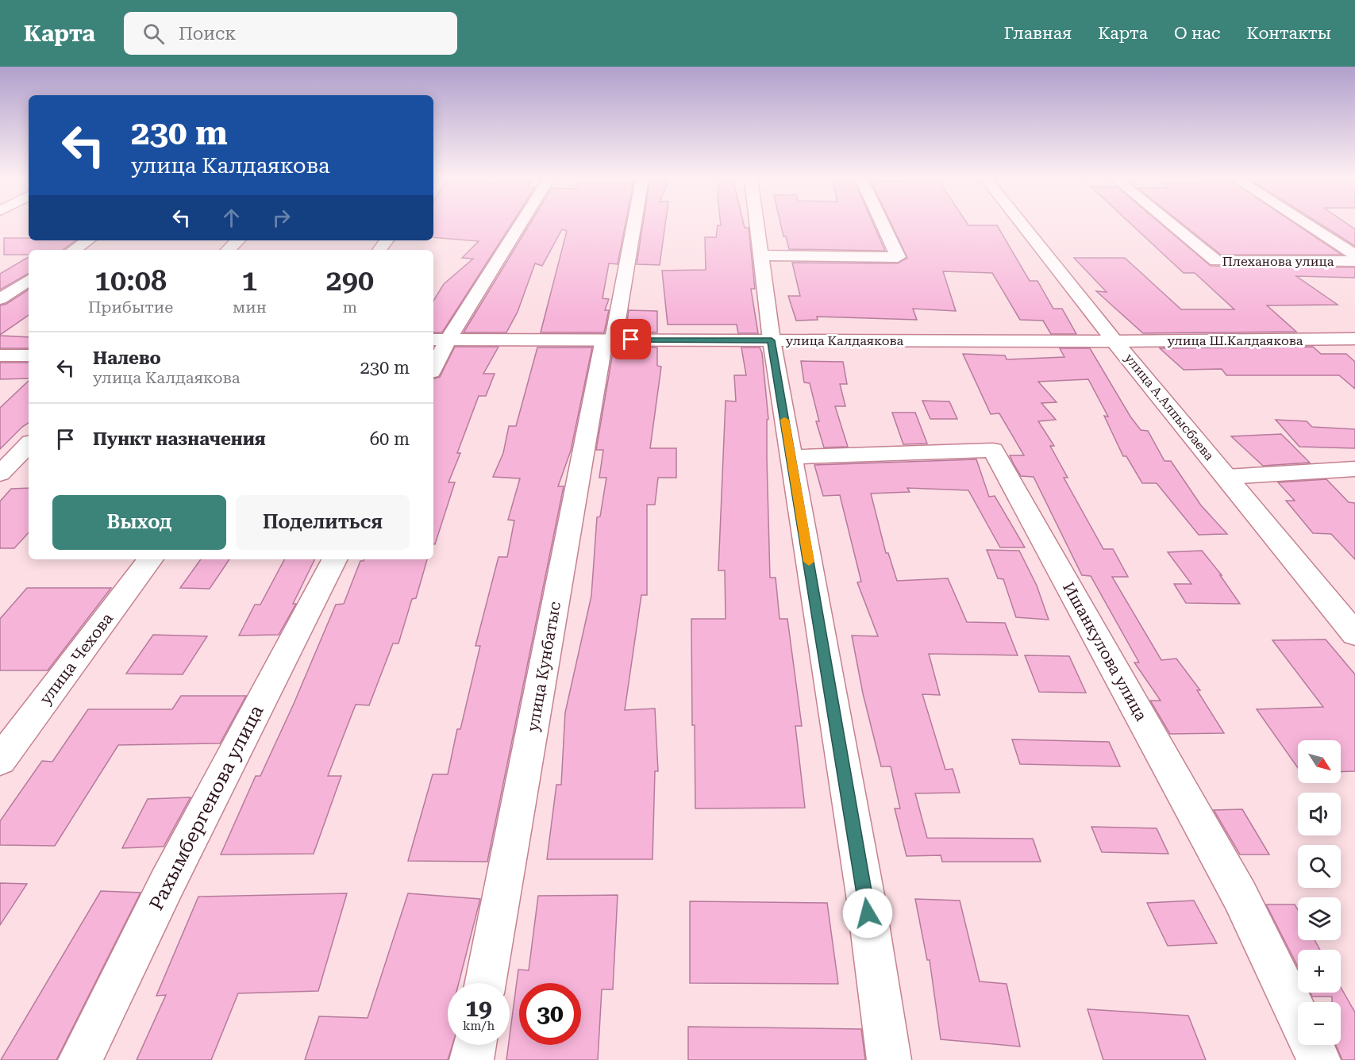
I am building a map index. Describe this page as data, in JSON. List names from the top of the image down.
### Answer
{
  "streets": {
    "street": [
      "Плеханова улица",
      "улица Калдаякова",
      "улица Ш.Калдаякова",
      "улица А.Алпысбаева",
      "Ишанкулова улица",
      "улица Чехова",
      "улица Кунбатыс",
      "Рахымбергенова улица"
    ]
  },
  "crossings": [
    ["улица Калдаякова", "улица Ш.Калдаякова"],
    ["улица Калдаякова", "улица А.Алпысбаева"],
    ["улица Калдаякова", "улица Кунбатыс"],
    ["улица Ш.Калдаякова", "улица А.Алпысбаева"]
  ],
  "north": "bottom right",
  "page": {
    "header": "Карта",
    "search": "Поиск",
    "nav": [
      "Главная",
      "Карта",
      "О нас",
      "Контакты"
    ],
    "turn": ["230 m", "улица Калдаякова"],
    "eta": [
      "10:08",
      "Прибытие",
      "1",
      "мин",
      "290",
      "m"
    ],
    "list": [
      {
        "name": "Налево",
        "note": "улица Калдаякова",
        "value": "230 m"
      },
      {
        "name": "Пункт назначения",
        "value": "60 m"
      }
    ],
    "buttons": ["Выход", "Поделиться"],
    "map_buttons": ["+", "−"],
    "speed": "19 km/h",
    "limit": "30"
  }
}
